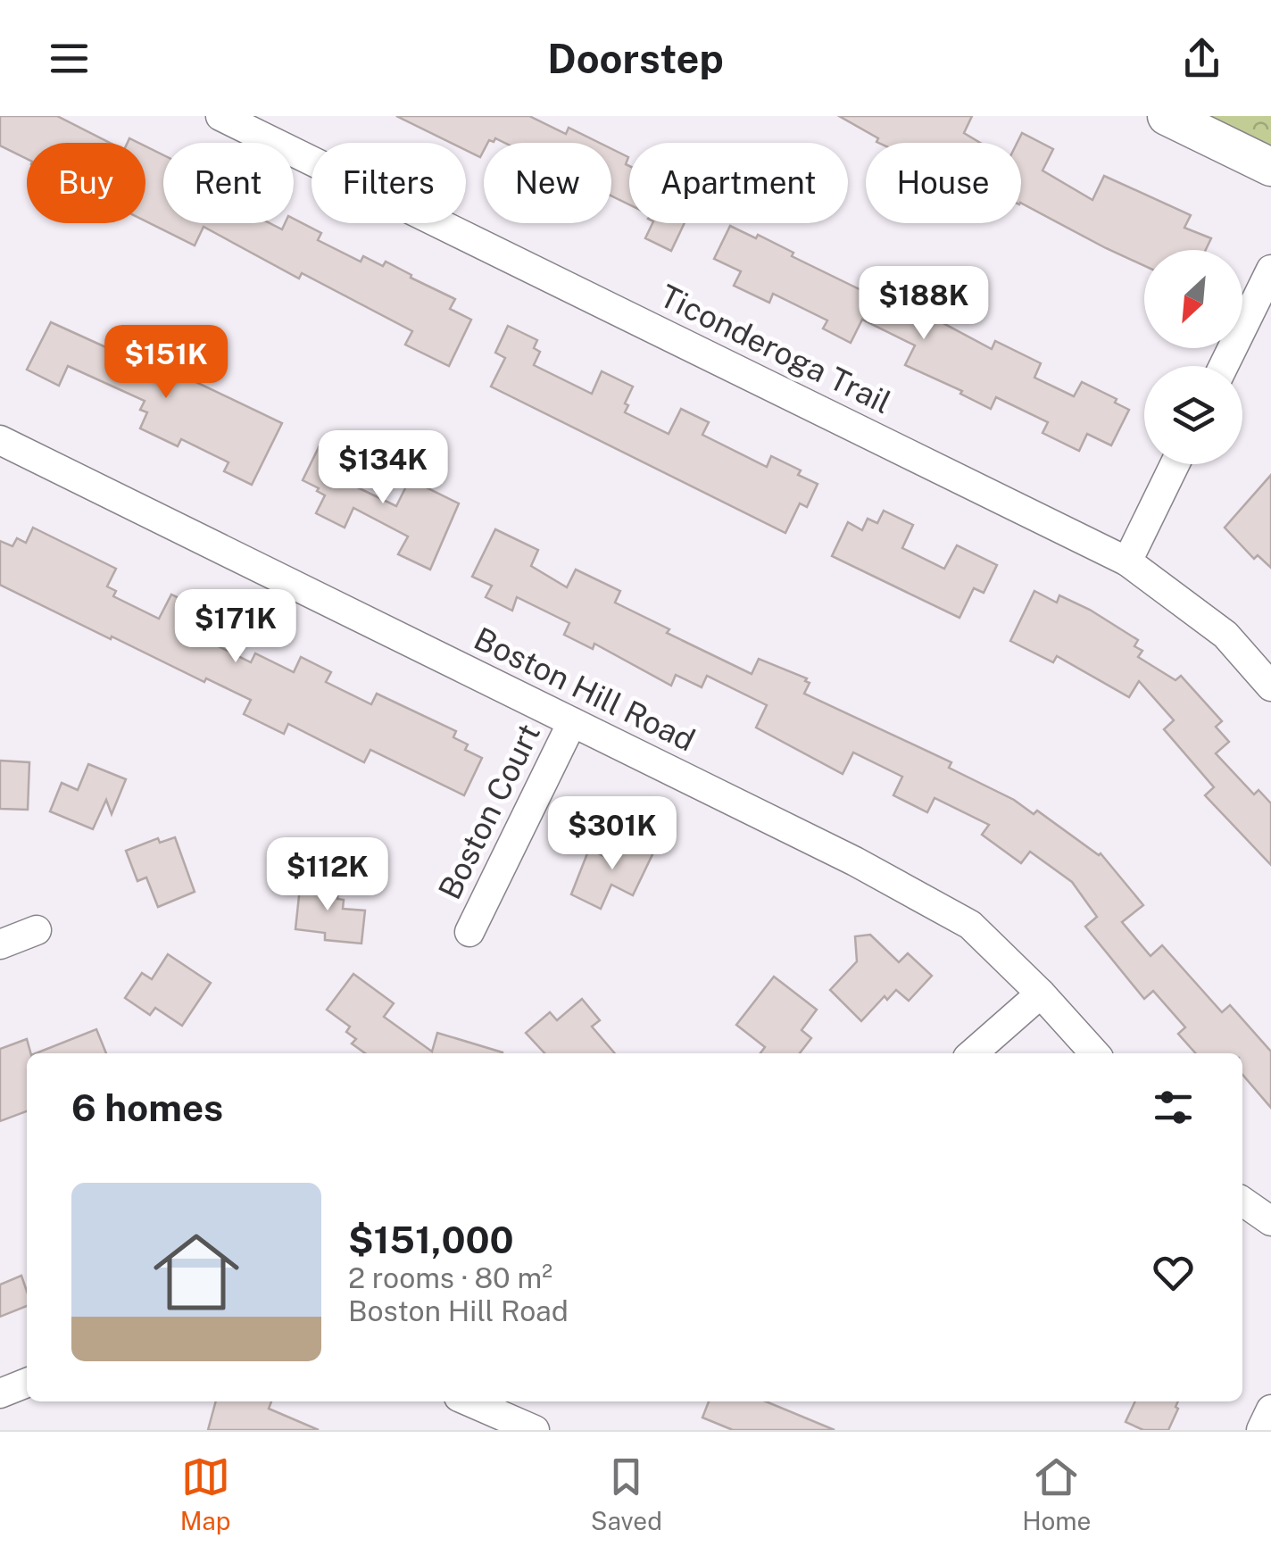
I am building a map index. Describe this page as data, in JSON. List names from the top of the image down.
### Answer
{
  "streets": {
    "street": ["Ticonderoga Trail", "Boston Hill Road", "Boston Court"]
  },
  "crossings": [
    ["Boston Hill Road", "Boston Court"]
  ],
  "north": "bottom left",
  "page": {
    "header": "Doorstep",
    "chip": [
      "Buy",
      "Rent",
      "Filters",
      "New",
      "Apartment",
      "House"
    ],
    "price": [
      "$188K",
      "$151K",
      "$134K",
      "$171K",
      "$301K",
      "$112K"
    ],
    "heading": "6 homes",
    "list": [
      {
        "name": "$151,000",
        "note": "2 rooms · 80 m² · Boston Hill Road"
      }
    ],
    "tabs": ["Map", "Saved", "Home"]
  }
}
